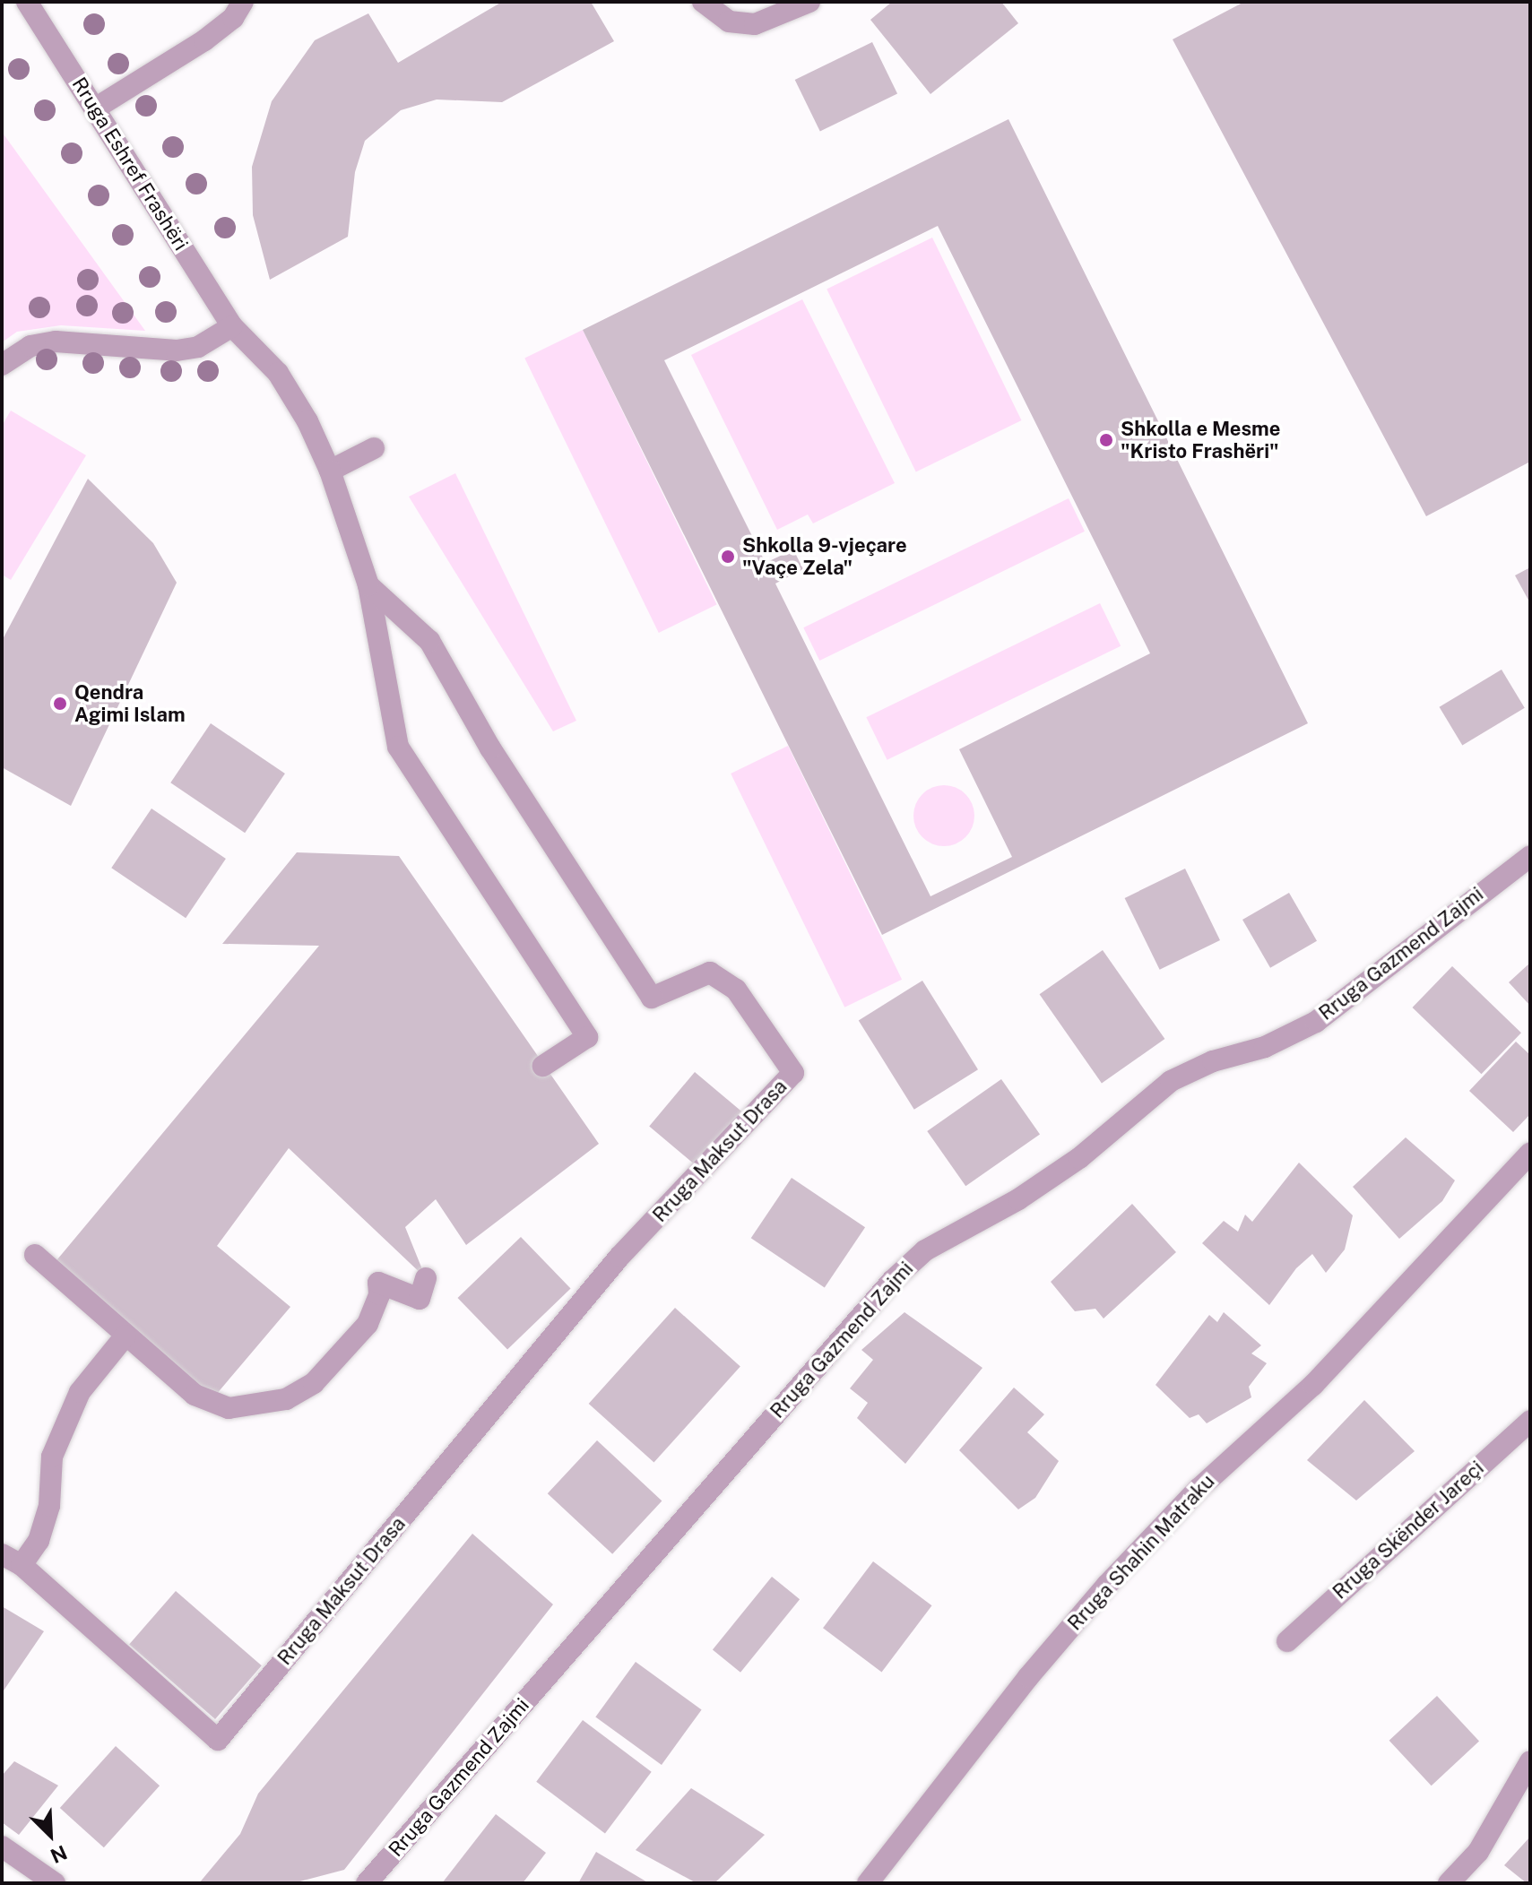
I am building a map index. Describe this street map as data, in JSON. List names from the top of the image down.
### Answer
{
  "streets": {
    "street": [
      "Rruga Eshref Frashëri",
      "Rruga Gazmend Zajmi",
      "Rruga Maksut Drasa",
      "Rruga Skënder Jareçi",
      "Rruga Shahin Matraku"
    ]
  },
  "crossings": [
    ["Rruga Eshref Frashëri", "Rruga Maksut Drasa"]
  ],
  "places": ["Shkolla e Mesme \"Kristo Frashëri\"", "Shkolla 9-vjeçare \"Vaçe Zela\"", "Qendra Agimi Islam"],
  "north": "bottom right"
}
